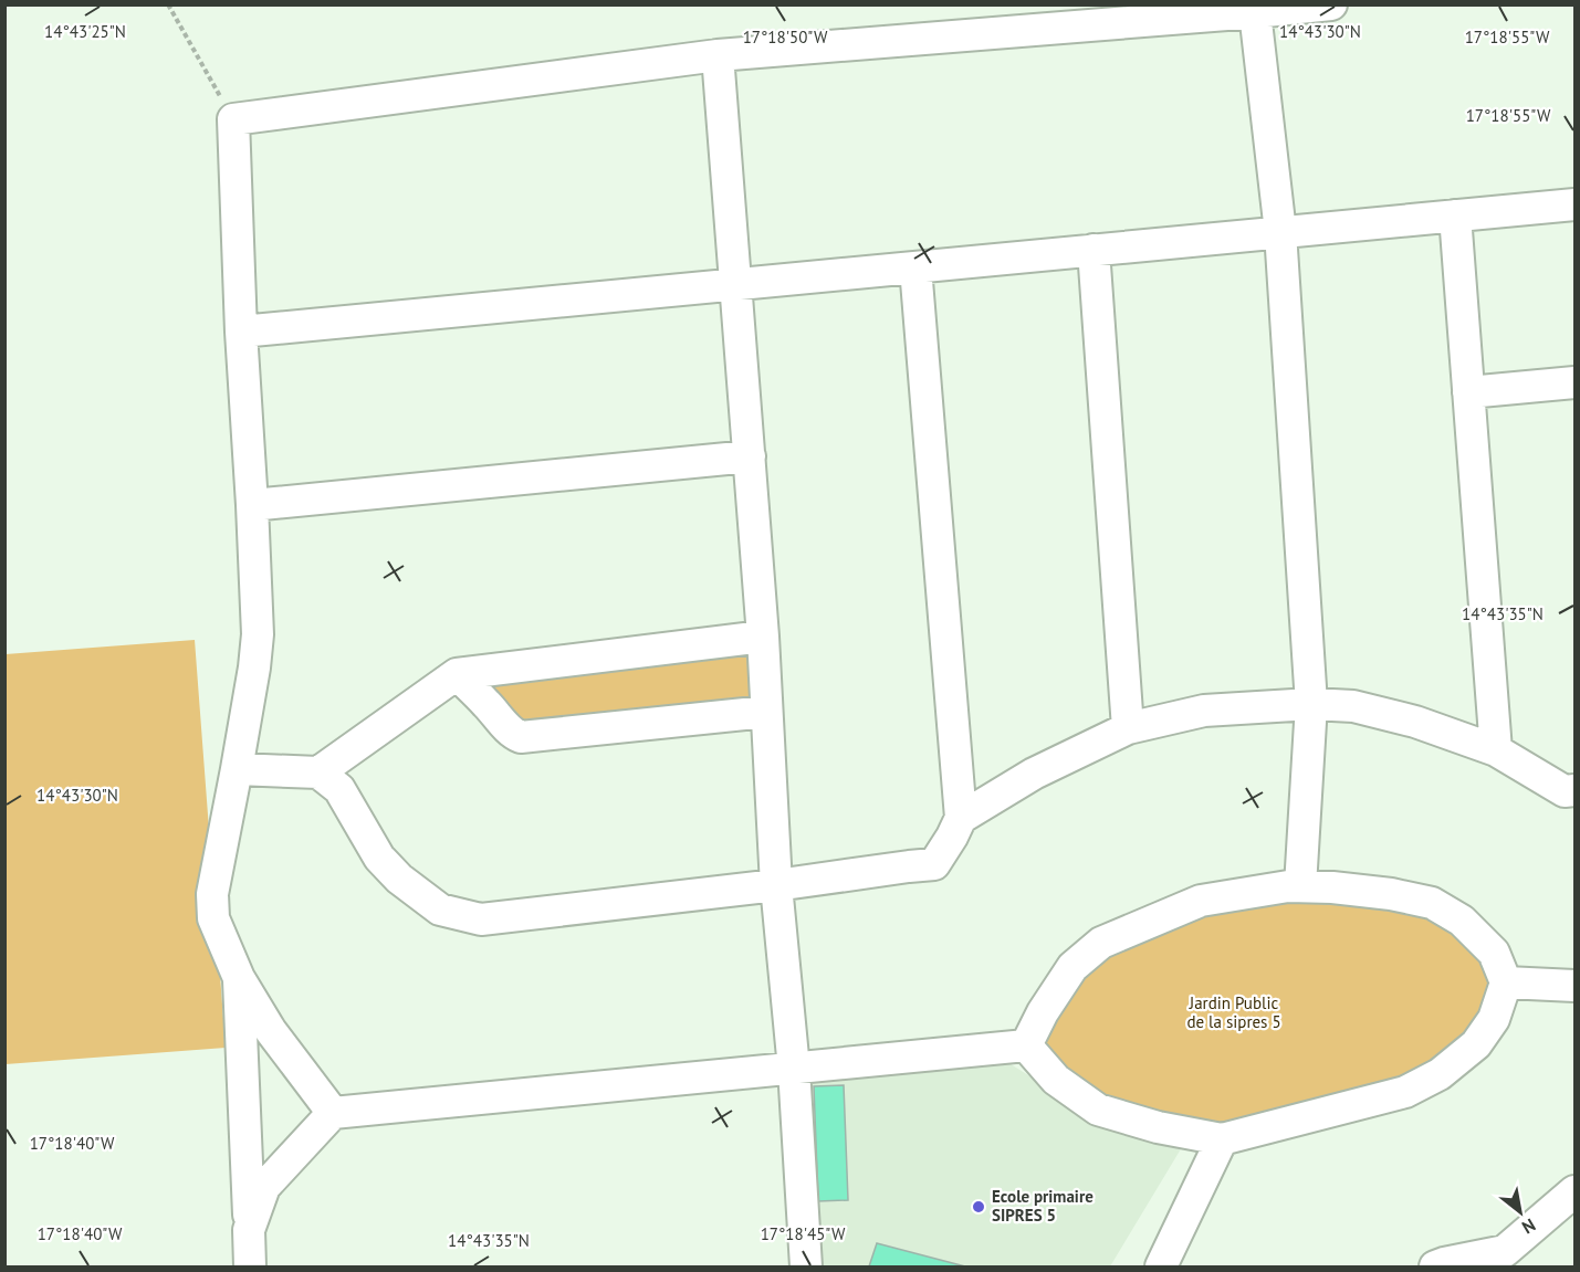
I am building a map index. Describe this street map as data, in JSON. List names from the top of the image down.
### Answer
{
  "parks": ["Jardin Public de la sipres 5"],
  "places": ["Ecole primaire SIPRES 5"],
  "north": "bottom right",
  "coordinates": [
    "14°43'25\"N",
    "14°43'30\"N",
    "17°18'50\"W",
    "17°18'55\"W",
    "14°43'35\"N",
    "17°18'40\"W",
    "17°18'45\"W"
  ]
}
